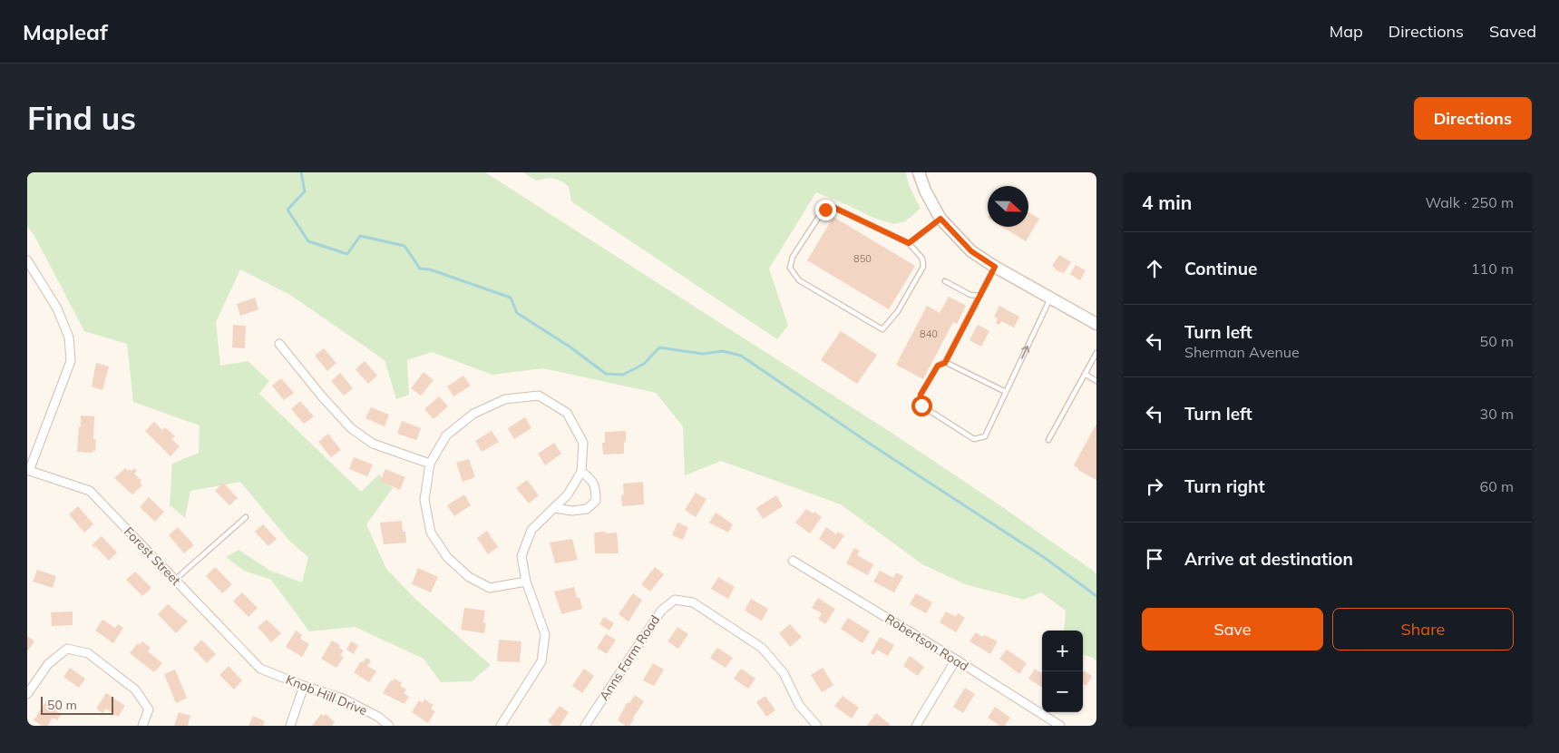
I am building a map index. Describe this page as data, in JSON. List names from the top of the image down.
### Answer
{
  "streets": {
    "street": [
      "Forest Street",
      "Robertson Road",
      "Anns Farm Road",
      "Knob Hill Drive"
    ]
  },
  "crossings": [
    ["Forest Street", "Knob Hill Drive"]
  ],
  "house_numbers": ["850", "840"],
  "scale_bar": "50 m",
  "north": "right",
  "page": {
    "header": "Mapleaf",
    "nav": ["Map", "Directions", "Saved"],
    "buttons": [
      "Directions",
      ["Save", "Share"]
    ],
    "title": "Find us",
    "heading": ["4 min", "Walk · 250 m"],
    "list": [
      ["Continue", "110 m"],
      ["Turn left", "Sherman Avenue", "50 m"],
      ["Turn left", "30 m"],
      ["Turn right", "60 m"],
      "Arrive at destination"
    ],
    "map_buttons": ["+", "−"],
    "scale": "50 m"
  }
}
